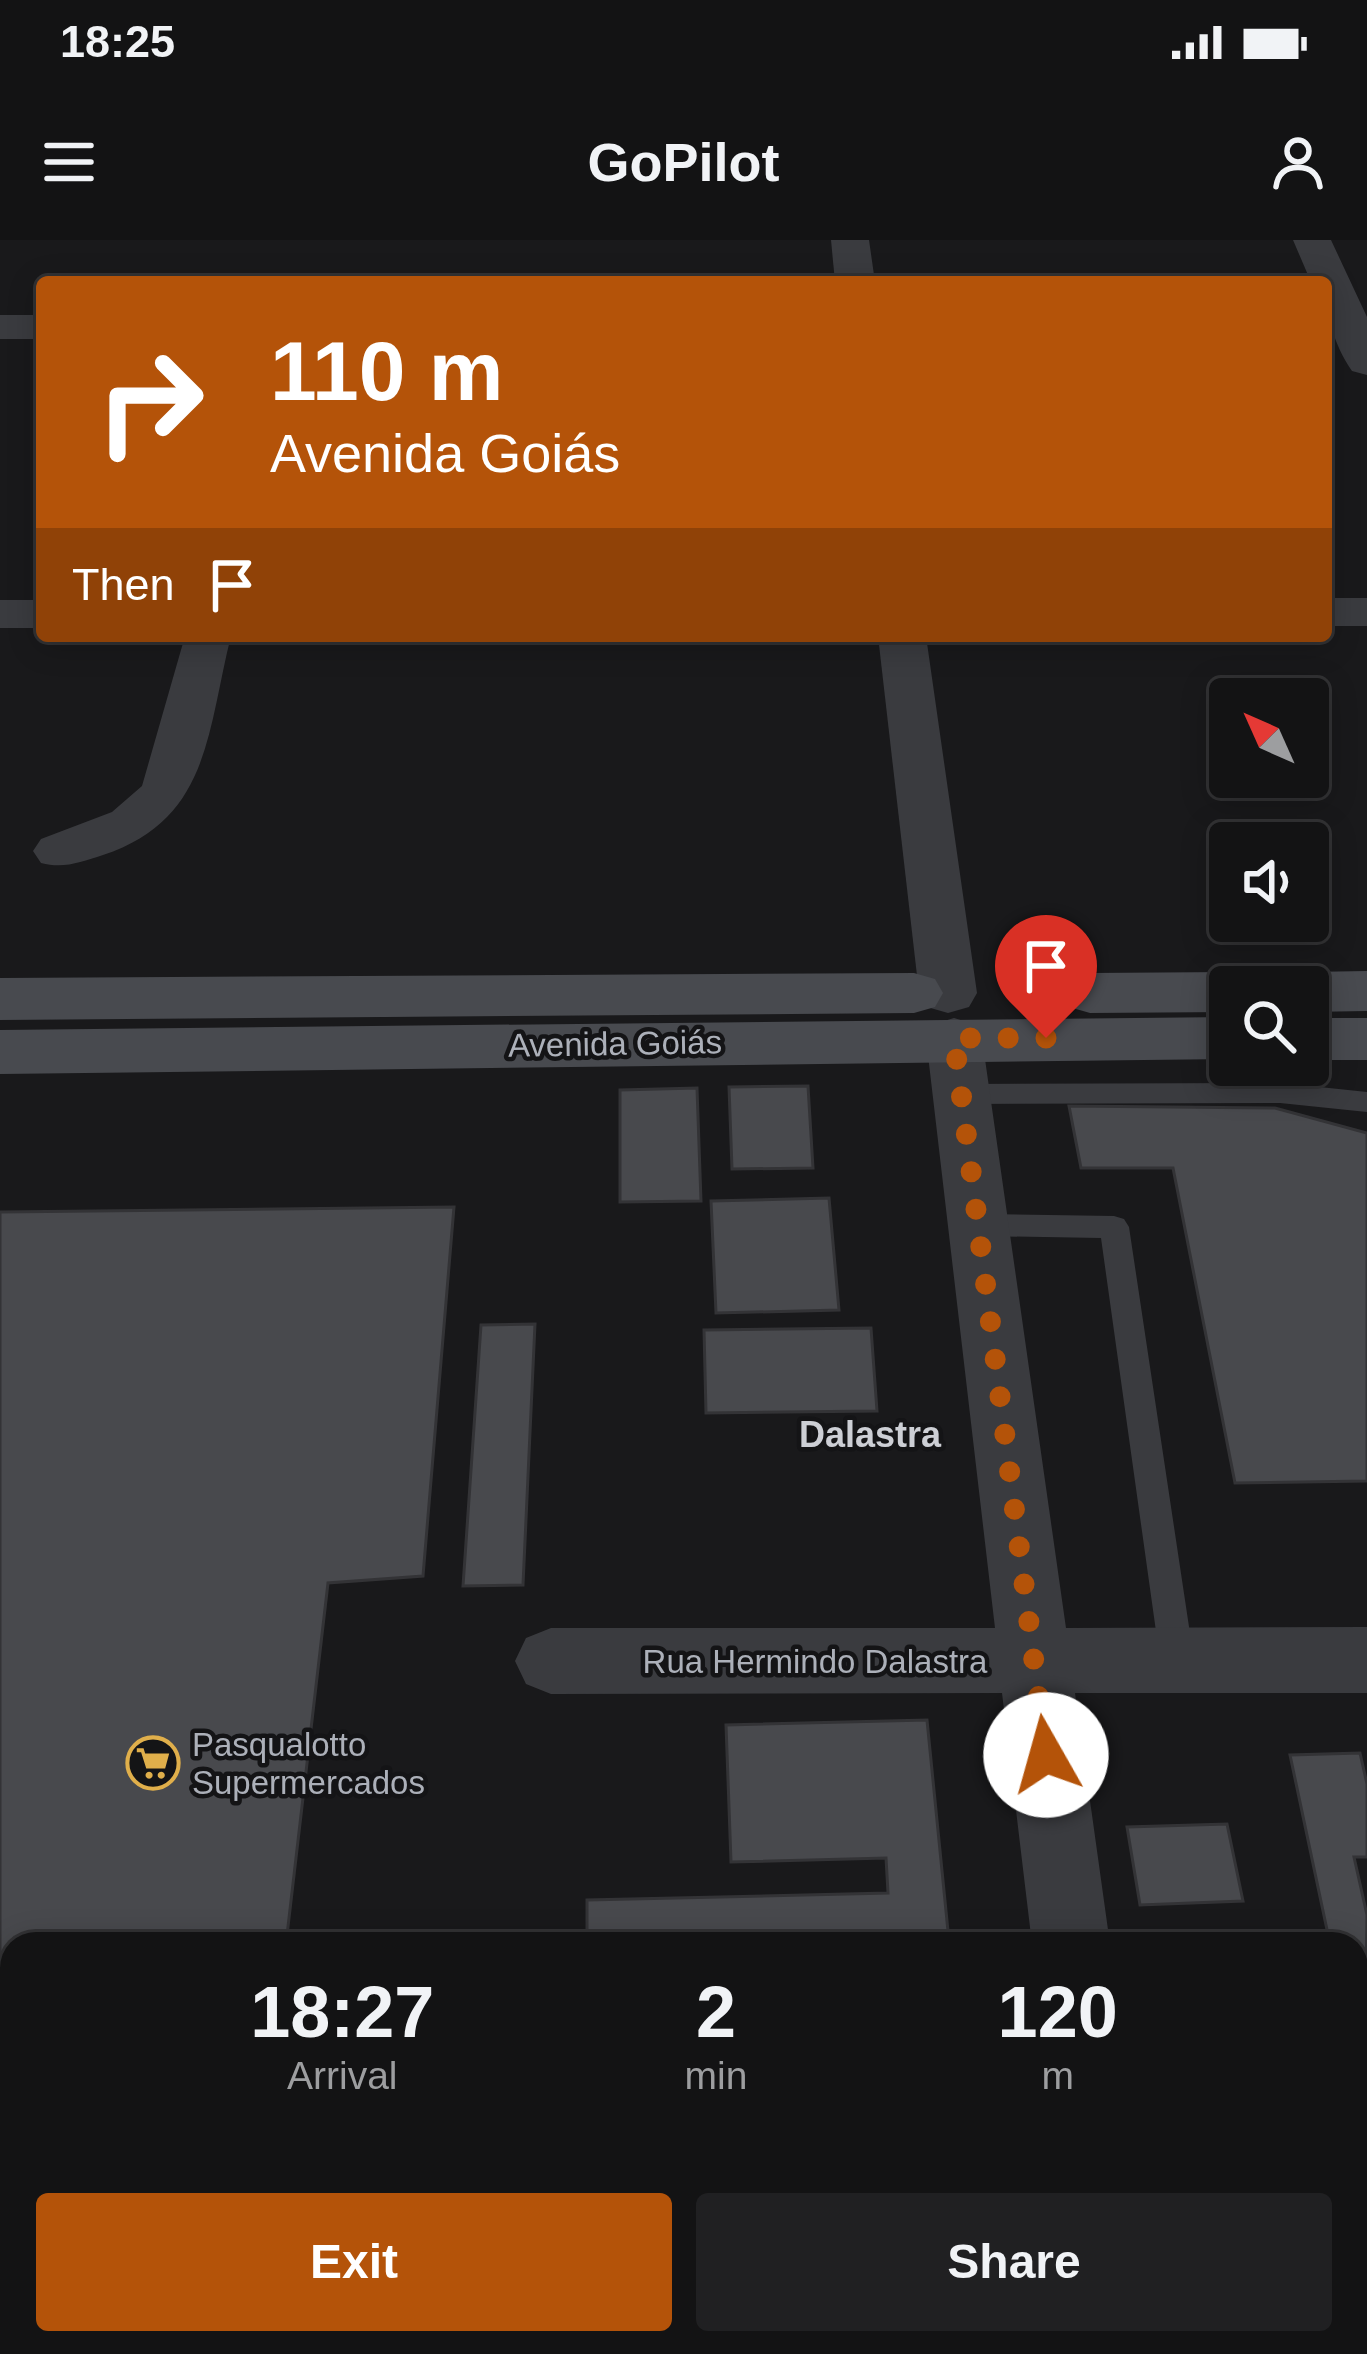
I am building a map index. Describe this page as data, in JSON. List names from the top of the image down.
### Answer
{
  "streets": {
    "main road": ["Avenida Goiás"],
    "street": ["Rua Hermindo Dalastra"]
  },
  "districts": ["Dalastra"],
  "places": {
    "supermarket": ["Pasqualotto Supermercados"]
  },
  "north": "top left",
  "page": {
    "status": "18:25",
    "header": "GoPilot",
    "turn": ["110 m", "Avenida Goiás"],
    "then": "Then",
    "eta": [
      "18:27",
      "Arrival",
      "2",
      "min",
      "120",
      "m"
    ],
    "buttons": ["Exit", "Share"]
  }
}
